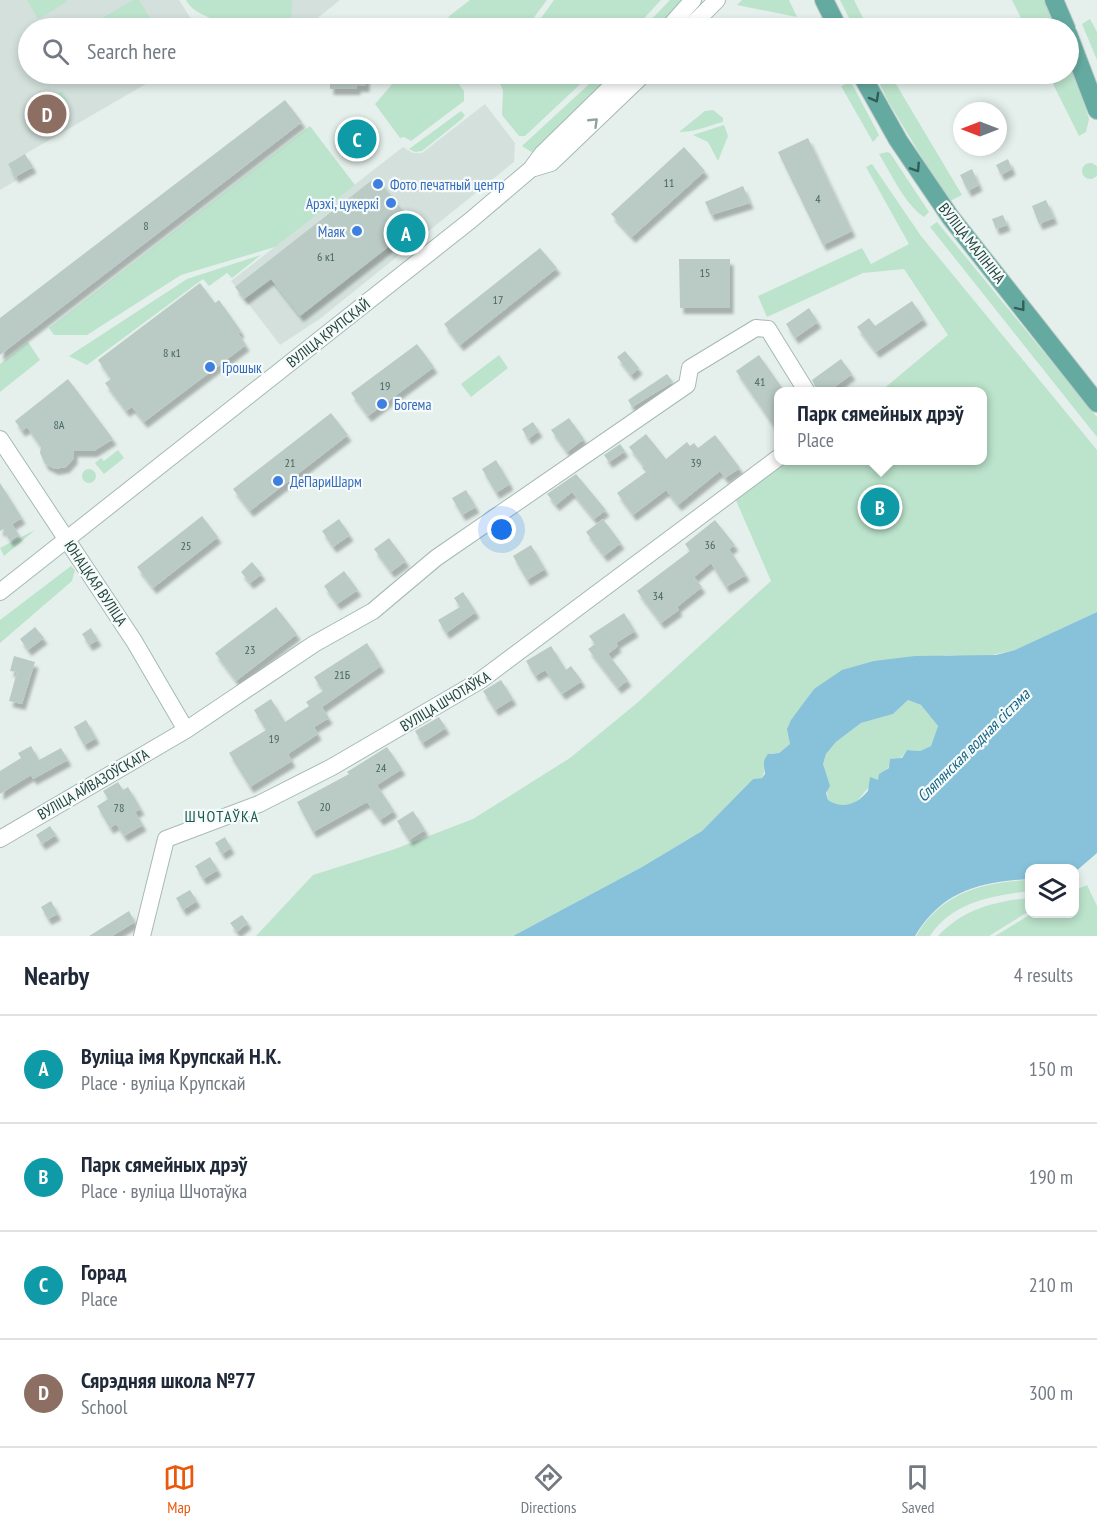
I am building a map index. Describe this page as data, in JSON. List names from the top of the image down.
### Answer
{
  "streets": {
    "main road": ["ВУЛІЦА МАЛІНІНА"],
    "street": [
      "ВУЛІЦА КРУПСКАЙ",
      "ЮНАЦКАЯ ВУЛІЦА",
      "ВУЛІЦА ШЧОТАЎКА",
      "ВУЛІЦА АЙВАЗОЎСКАГА"
    ]
  },
  "crossings": [
    ["ВУЛІЦА КРУПСКАЙ", "ЮНАЦКАЯ ВУЛІЦА"],
    ["ЮНАЦКАЯ ВУЛІЦА", "ВУЛІЦА АЙВАЗОЎСКАГА"]
  ],
  "one_way": ["ВУЛІЦА МАЛІНІНА"],
  "districts": ["ШЧОТАЎКА"],
  "water": ["Сляпянская водная сістэма"],
  "places": [
    "Фото печатный центр",
    "Арэхі, цукеркі",
    "Маяк",
    "Грошык",
    "Богема",
    "ДеПариШарм"
  ],
  "house_numbers": [
    "11",
    "4",
    "8",
    "6 к1",
    "15",
    "17",
    "8 к1",
    "41",
    "19",
    "8А",
    "21",
    "39",
    "36",
    "25",
    "34",
    "23",
    "21Б",
    "19",
    "24",
    "20",
    "78"
  ],
  "north": "left",
  "page": {
    "search": "Search here",
    "pins": [
      "D",
      "C",
      "A",
      "B"
    ],
    "popup": ["Парк сямейных дрэў", "Place"],
    "heading": ["Nearby", "4 results"],
    "list": [
      {
        "mark": "A",
        "name": "Вуліца імя Крупскай Н.К.",
        "note": "Place · вуліца Крупскай",
        "value": "150 m"
      },
      {
        "mark": "B",
        "name": "Парк сямейных дрэў",
        "note": "Place · вуліца Шчотаўка",
        "value": "190 m"
      },
      {
        "mark": "C",
        "name": "Горад",
        "note": "Place",
        "value": "210 m"
      },
      {
        "mark": "D",
        "name": "Сярэдняя школа №77",
        "note": "School",
        "value": "300 m"
      }
    ],
    "nav": ["Map", "Directions", "Saved"]
  }
}
